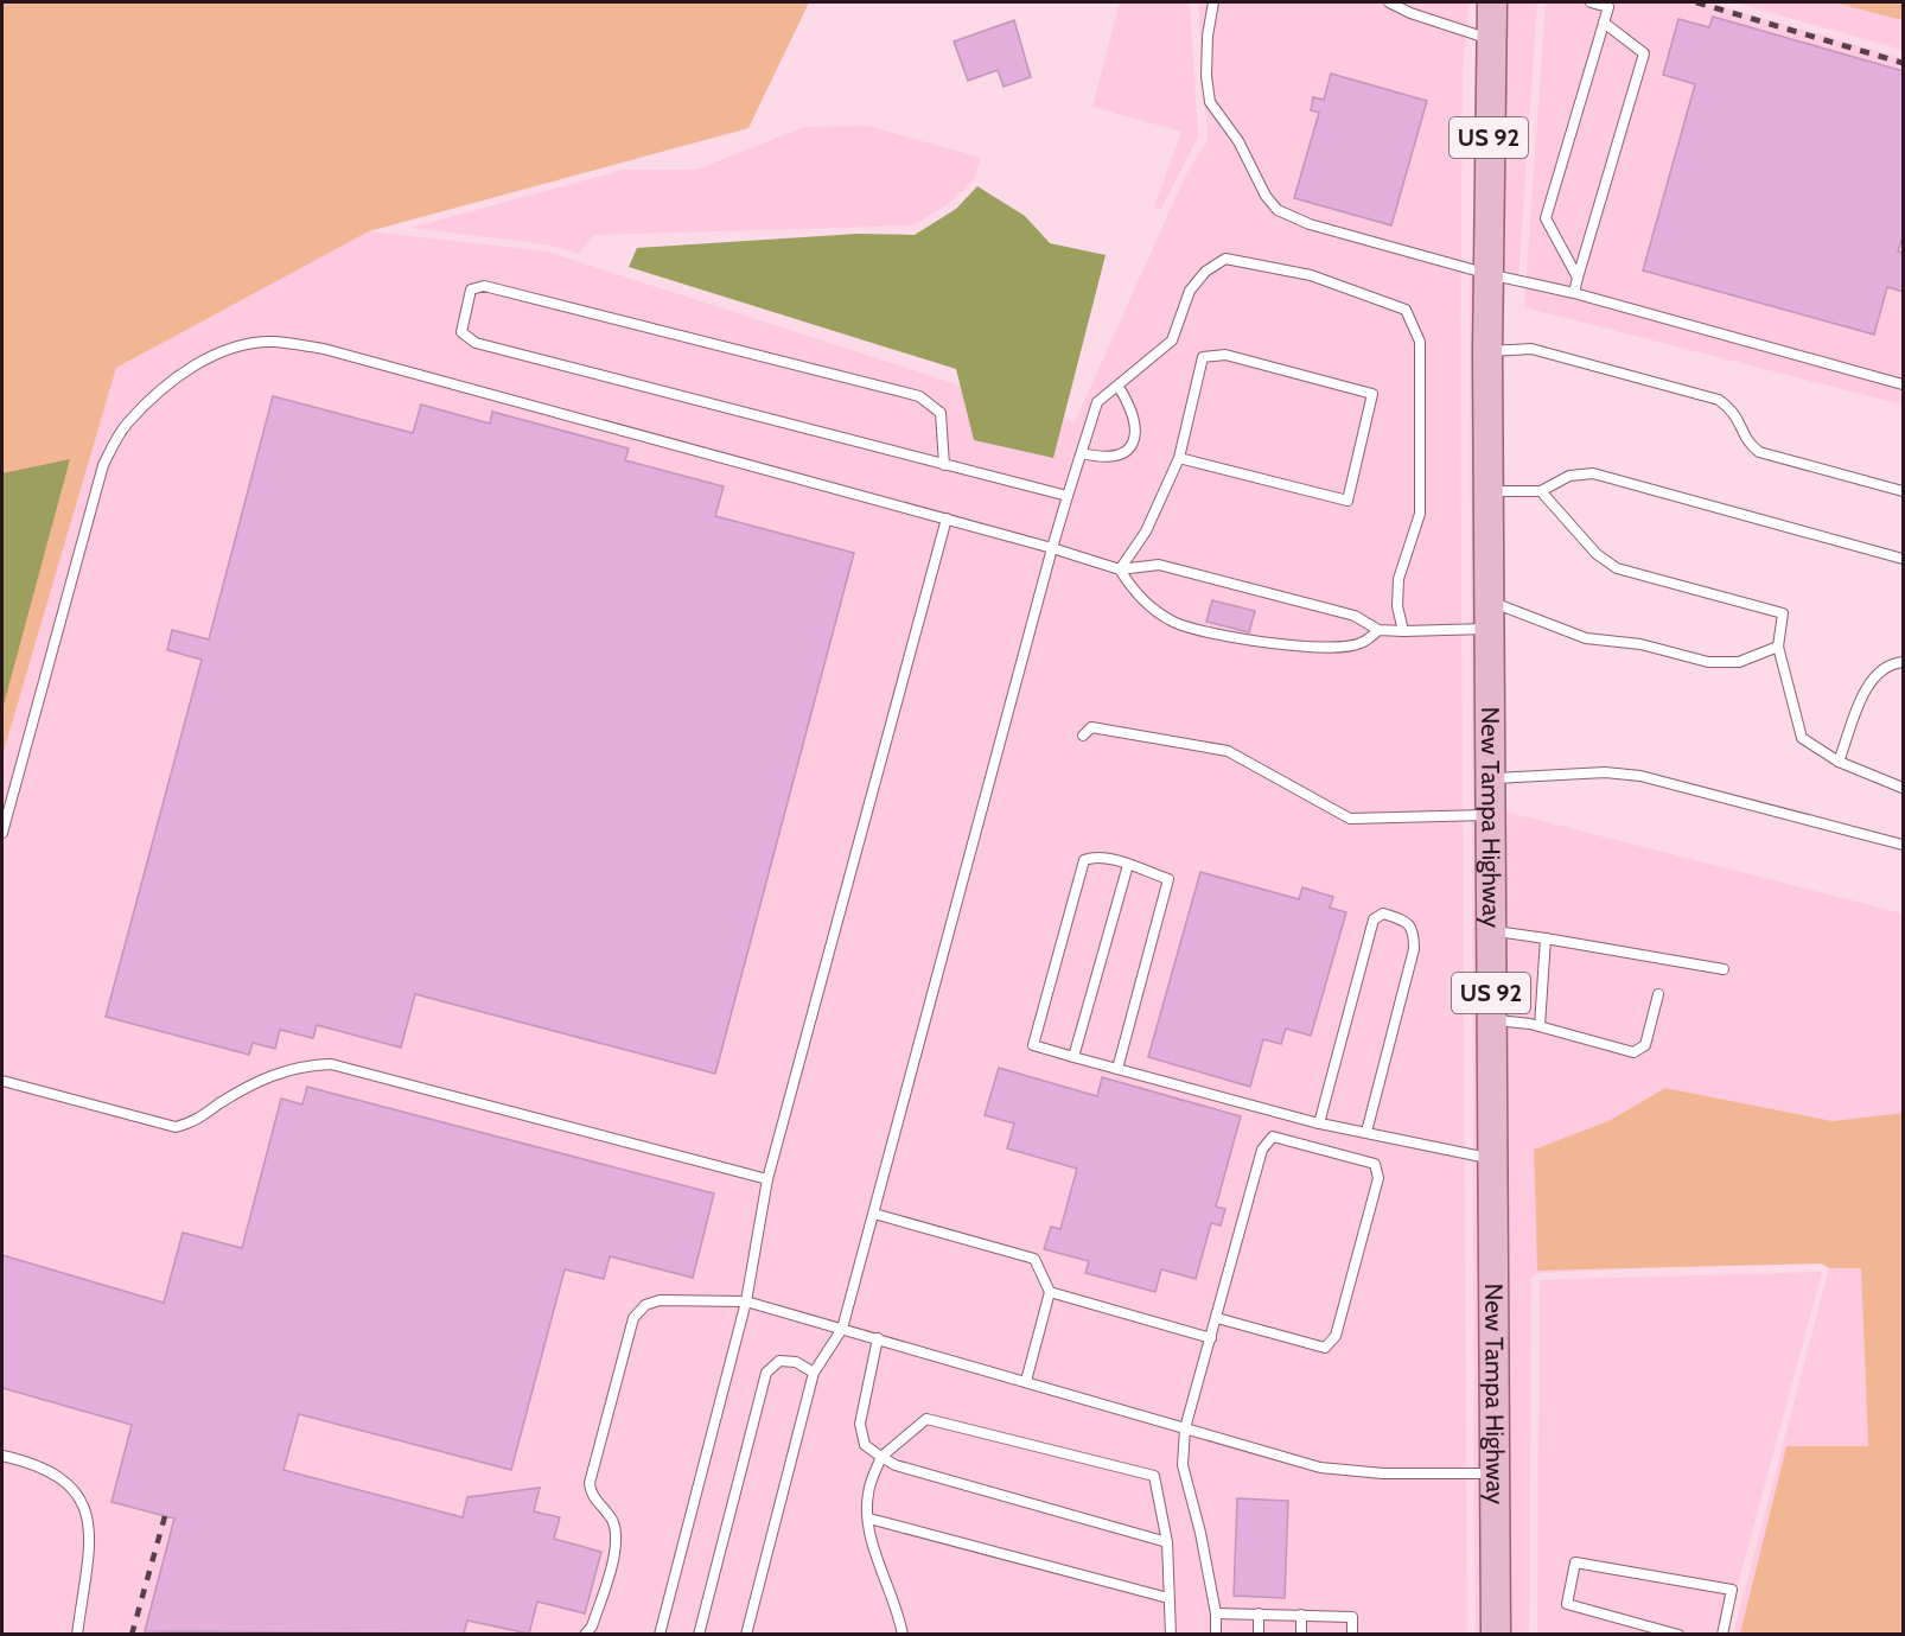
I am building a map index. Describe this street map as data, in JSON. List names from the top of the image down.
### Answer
{
  "streets": {
    "main road": ["US 92", "New Tampa Highway"]
  }
}
